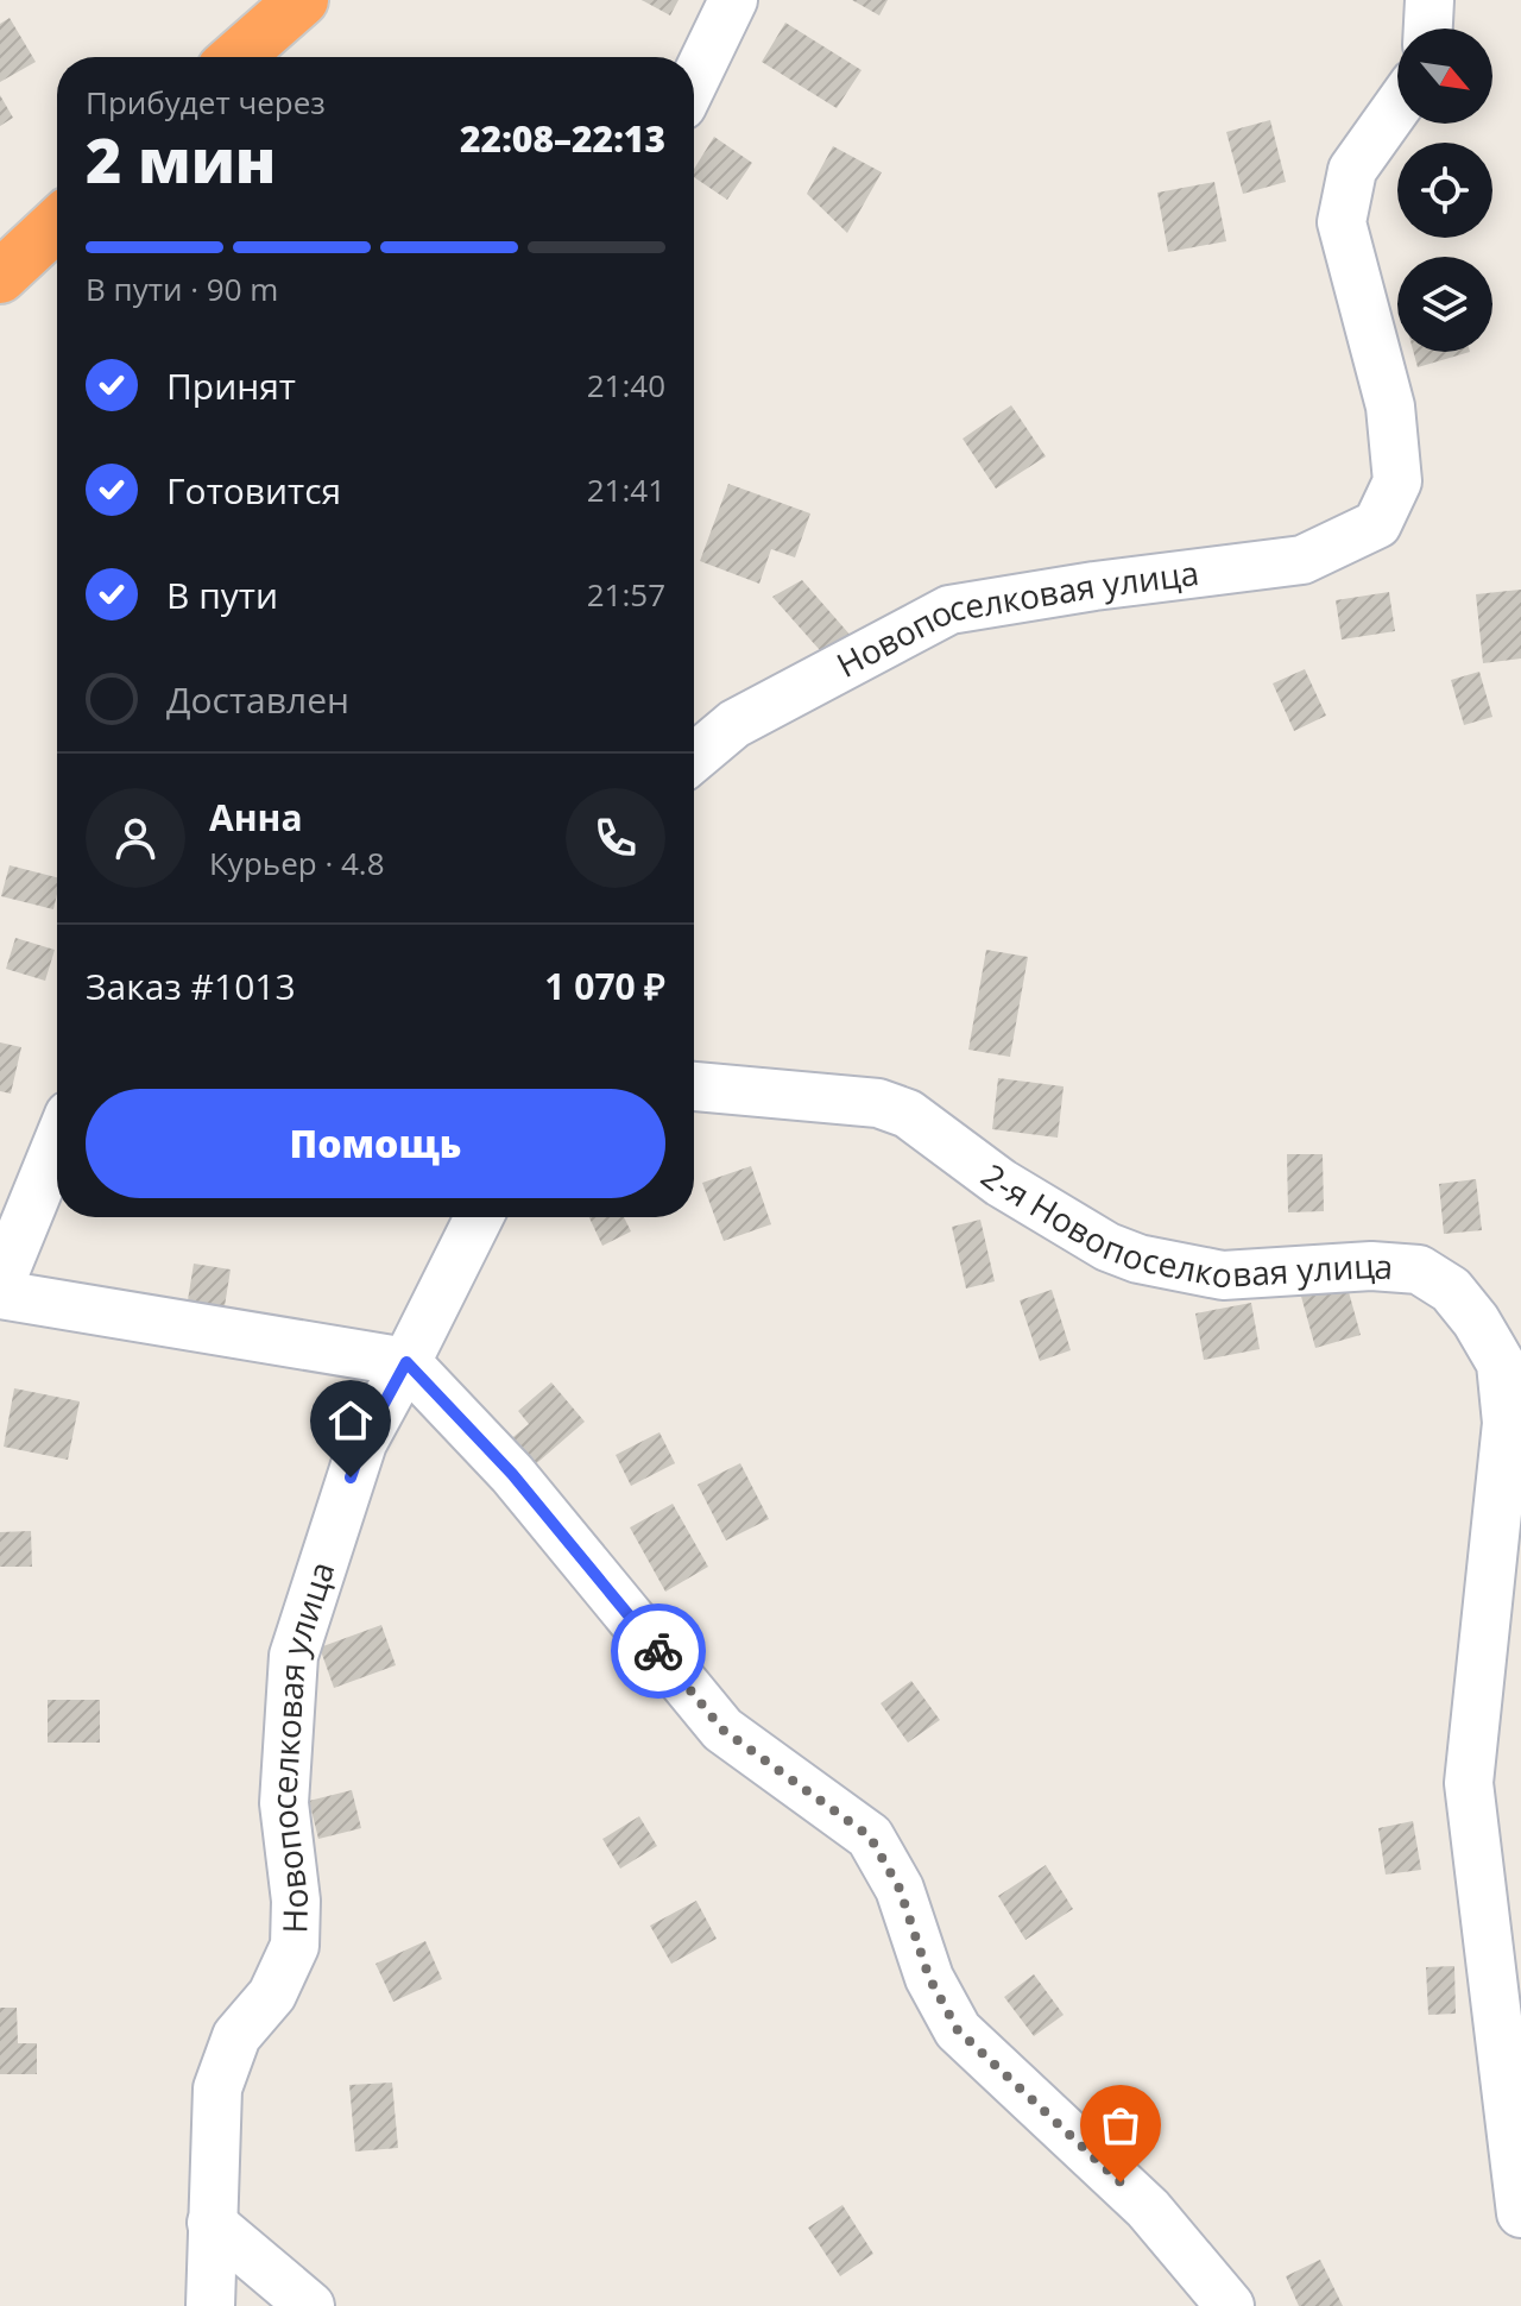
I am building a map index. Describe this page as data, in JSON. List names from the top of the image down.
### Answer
{
  "streets": {
    "street": ["Новопоселковая улица", "2-я Новопоселковая улица"]
  },
  "north": "bottom right",
  "page": {
    "heading": ["2 мин", "Прибудет через", "22:08–22:13"],
    "panel": [
      "Анна",
      "Курьер · 4.8",
      "Заказ #1013",
      "1 070 ₽"
    ],
    "bar": "В пути · 90 m",
    "list": [
      ["Принят", "21:40"],
      ["Готовится", "21:41"],
      ["В пути", "21:57"],
      "Доставлен"
    ],
    "buttons": "Помощь"
  }
}
